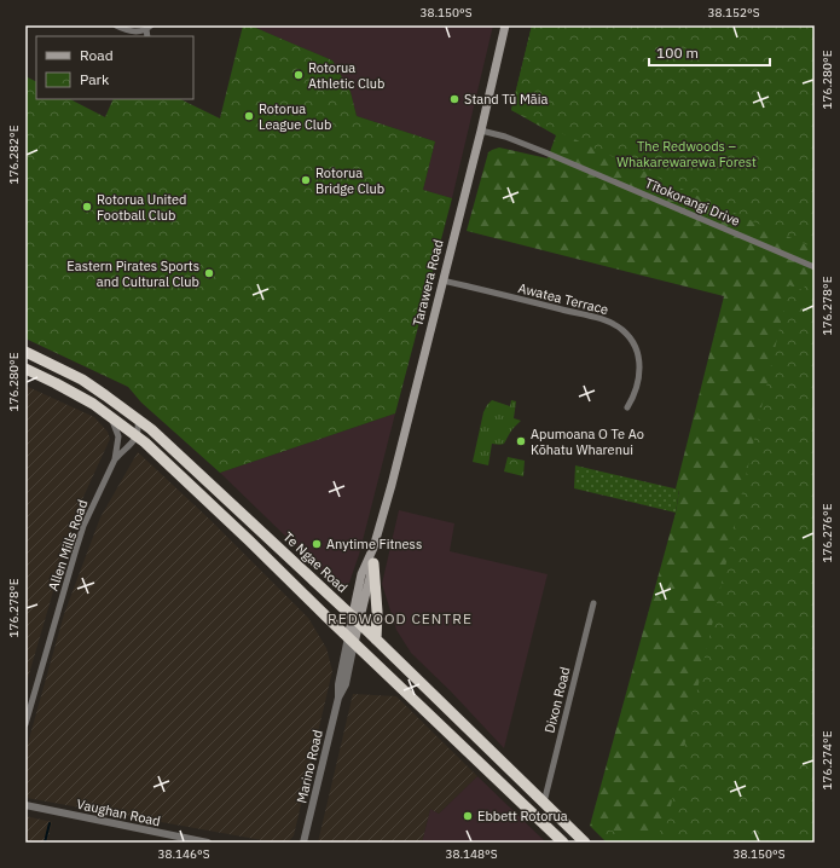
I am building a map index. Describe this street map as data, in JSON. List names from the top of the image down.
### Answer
{
  "streets": {
    "highway": ["Te Ngae Road"],
    "main road": ["Tarawera Road"],
    "street": [
      "Tītokorangi Drive",
      "Awatea Terrace",
      "Allen Mills Road",
      "Dixon Road",
      "Marino Road",
      "Vaughan Road"
    ]
  },
  "crossings": [
    ["Tītokorangi Drive", "Tarawera Road"],
    ["Tarawera Road", "Awatea Terrace"],
    ["Tarawera Road", "Te Ngae Road"],
    ["Te Ngae Road", "Dixon Road"]
  ],
  "districts": ["REDWOOD CENTRE"],
  "parks": ["The Redwoods – Whakarewarewa Forest"],
  "places": [
    "Rotorua Athletic Club",
    "Stand Tū Māia",
    "Rotorua League Club",
    "Rotorua Bridge Club",
    "Rotorua United Football Club",
    "Eastern Pirates Sports and Cultural Club",
    "Apumoana O Te Ao Kōhatu Wharenui",
    "Anytime Fitness",
    "Ebbett Rotorua"
  ],
  "legend": ["Road", "Park"],
  "scale_bar": "100 m",
  "coordinates": [
    "38.150°S",
    "38.152°S",
    "176.280°E",
    "176.282°E",
    "176.278°E",
    "176.276°E",
    "176.274°E",
    "38.146°S",
    "38.148°S"
  ]
}
